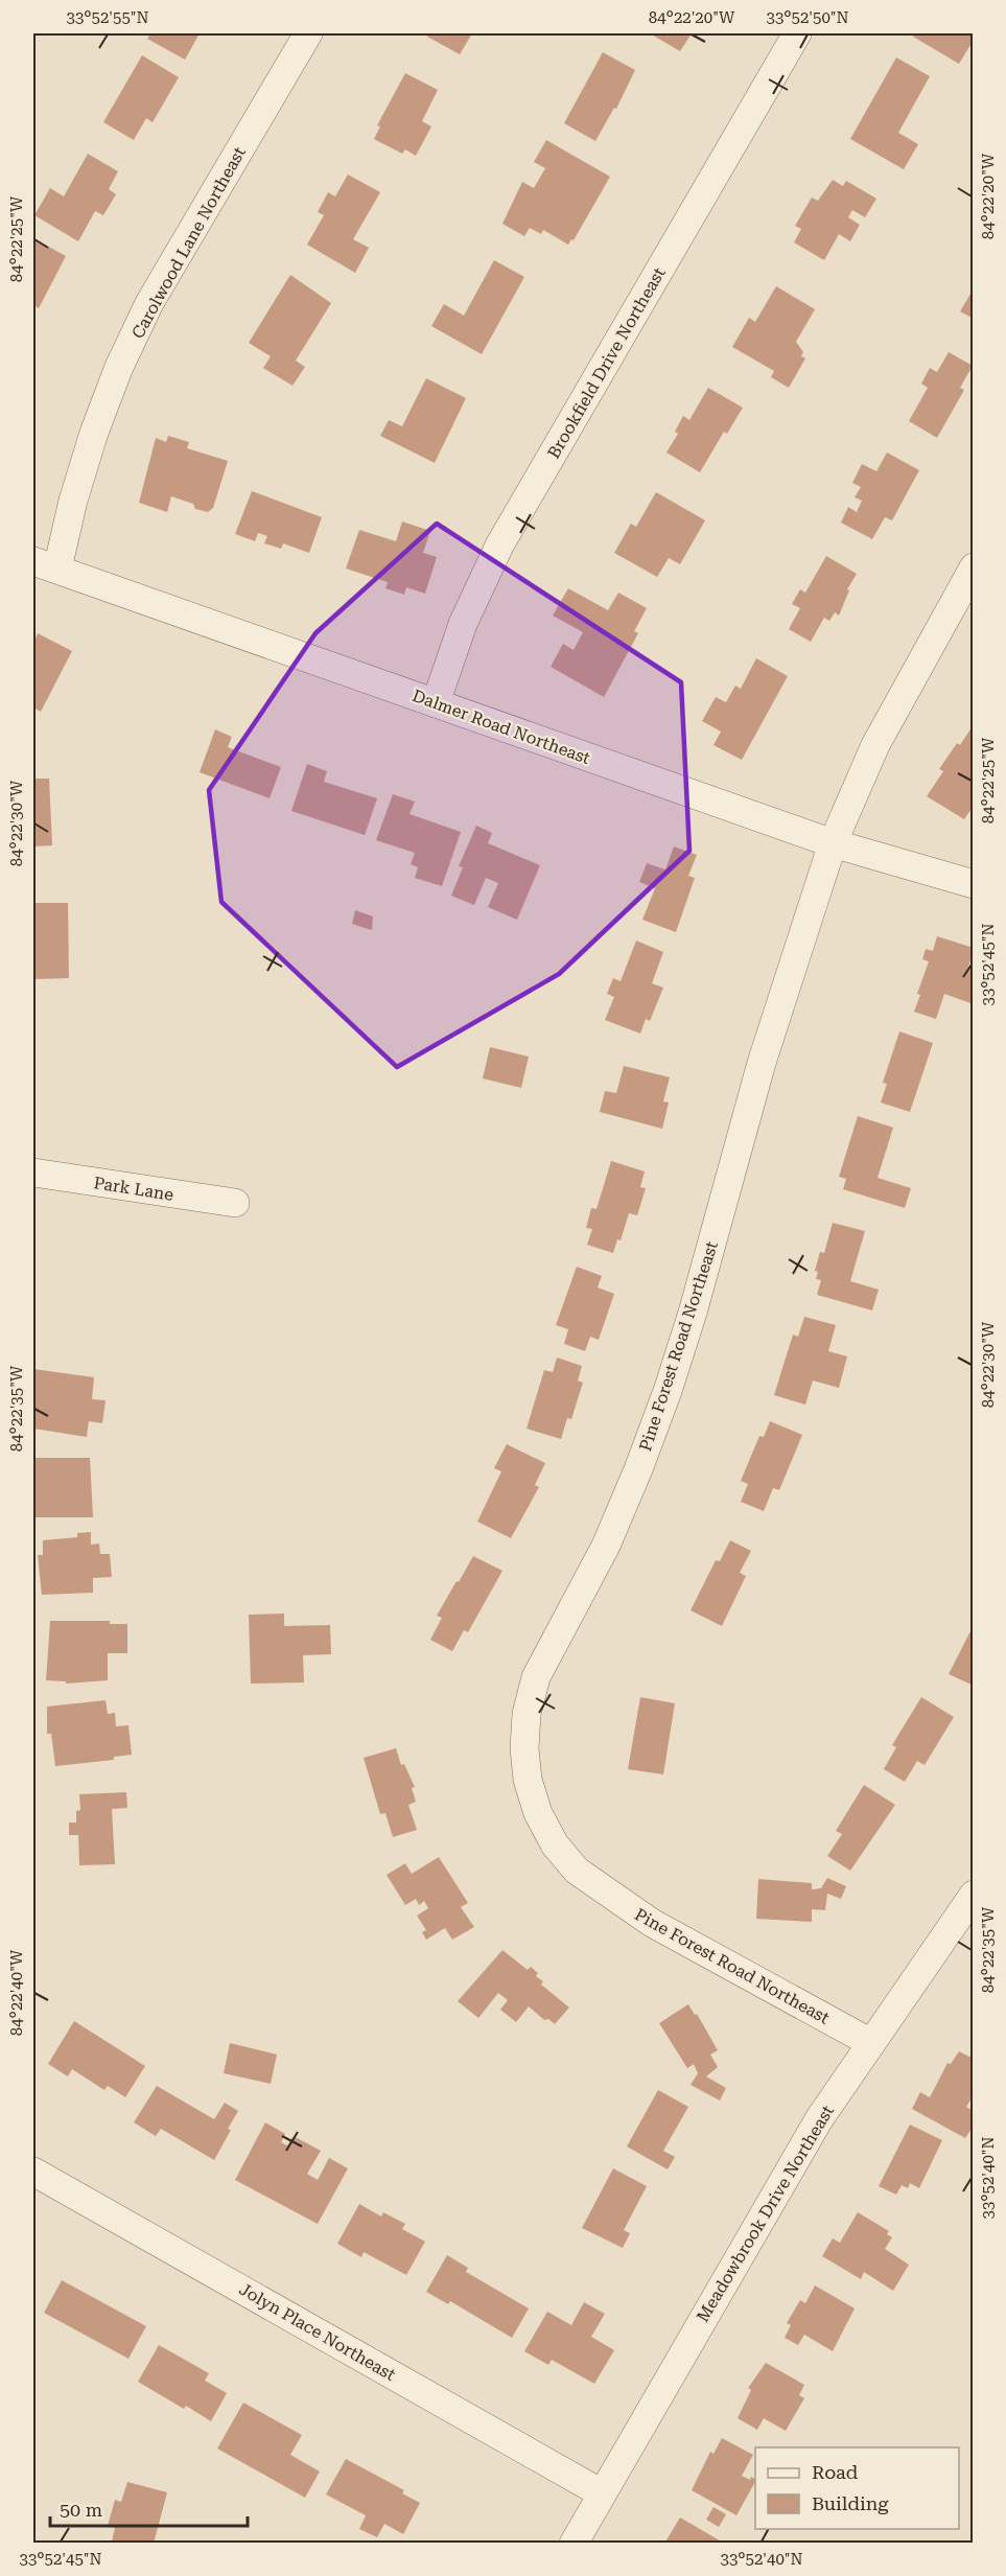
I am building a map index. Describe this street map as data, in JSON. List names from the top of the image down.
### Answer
{
  "streets": {
    "street": [
      "Carolwood Lane Northeast",
      "Brookfield Drive Northeast",
      "Dalmer Road Northeast",
      "Park Lane",
      "Pine Forest Road Northeast",
      "Meadowbrook Drive Northeast",
      "Jolyn Place Northeast"
    ]
  },
  "crossings": [
    ["Carolwood Lane Northeast", "Dalmer Road Northeast"],
    ["Brookfield Drive Northeast", "Dalmer Road Northeast"],
    ["Dalmer Road Northeast", "Pine Forest Road Northeast"],
    ["Pine Forest Road Northeast", "Meadowbrook Drive Northeast"],
    ["Meadowbrook Drive Northeast", "Jolyn Place Northeast"]
  ],
  "legend": ["Road", "Building"],
  "scale_bar": "50 m",
  "coordinates": [
    "33°52'55\"N",
    "84°22'20\"W",
    "33°52'50\"N",
    "84°22'25\"W",
    "84°22'30\"W",
    "33°52'45\"N",
    "84°22'35\"W",
    "84°22'40\"W",
    "33°52'40\"N"
  ]
}
